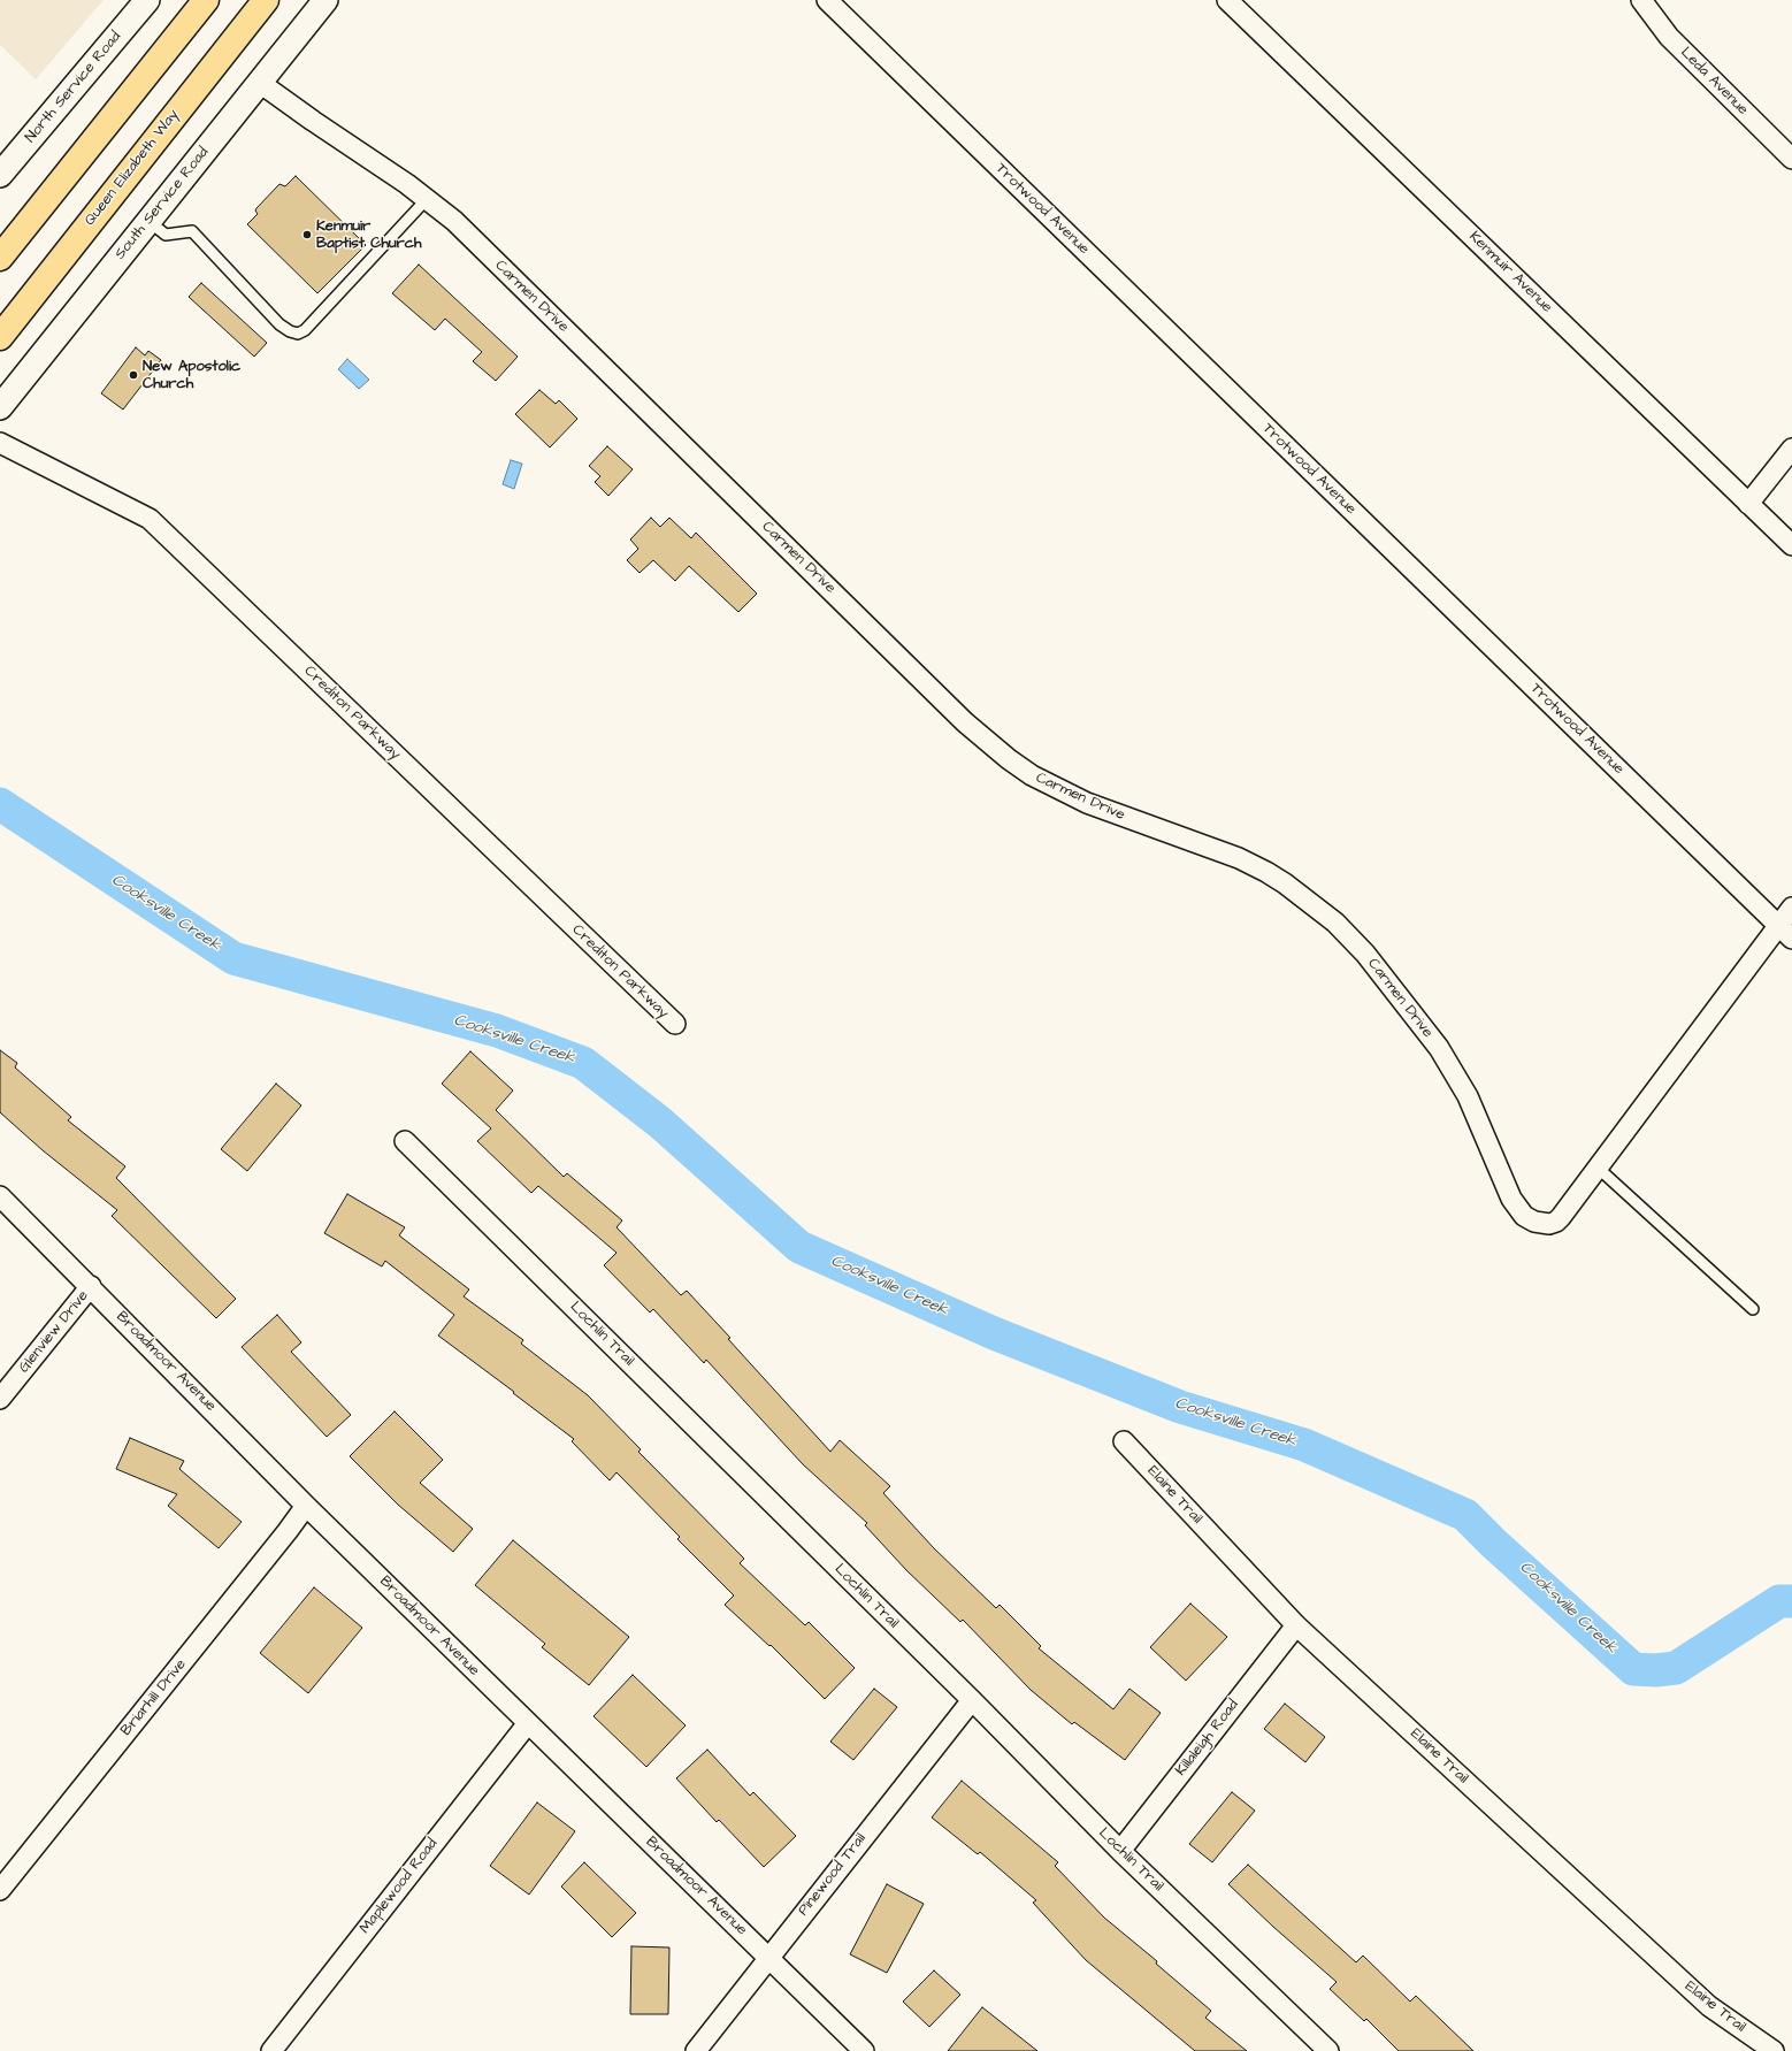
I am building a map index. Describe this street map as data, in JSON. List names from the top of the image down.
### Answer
{
  "streets": {
    "highway": ["Queen Elizabeth Way"],
    "street": [
      "Leda Avenue",
      "North Service Road",
      "South Service Road",
      "Trotwood Avenue",
      "Kenmuir Avenue",
      "Carmen Drive",
      "Crediton Parkway",
      "Glenview Drive",
      "Lochlin Trail",
      "Broadmoor Avenue",
      "Elaine Trail",
      "Briarhill Drive",
      "Killaleigh Road",
      "Pinewood Trail",
      "Maplewood Road"
    ]
  },
  "crossings": [
    ["South Service Road", "Carmen Drive"],
    ["Trotwood Avenue", "Carmen Drive"],
    ["Glenview Drive", "Broadmoor Avenue"],
    ["Lochlin Trail", "Killaleigh Road"],
    ["Lochlin Trail", "Pinewood Trail"],
    ["Broadmoor Avenue", "Briarhill Drive"],
    ["Broadmoor Avenue", "Pinewood Trail"],
    ["Broadmoor Avenue", "Maplewood Road"],
    ["Elaine Trail", "Killaleigh Road"]
  ],
  "water": ["Cooksville Creek"],
  "places": ["Kenmuir Baptist Church", "New Apostolic Church"]
}
